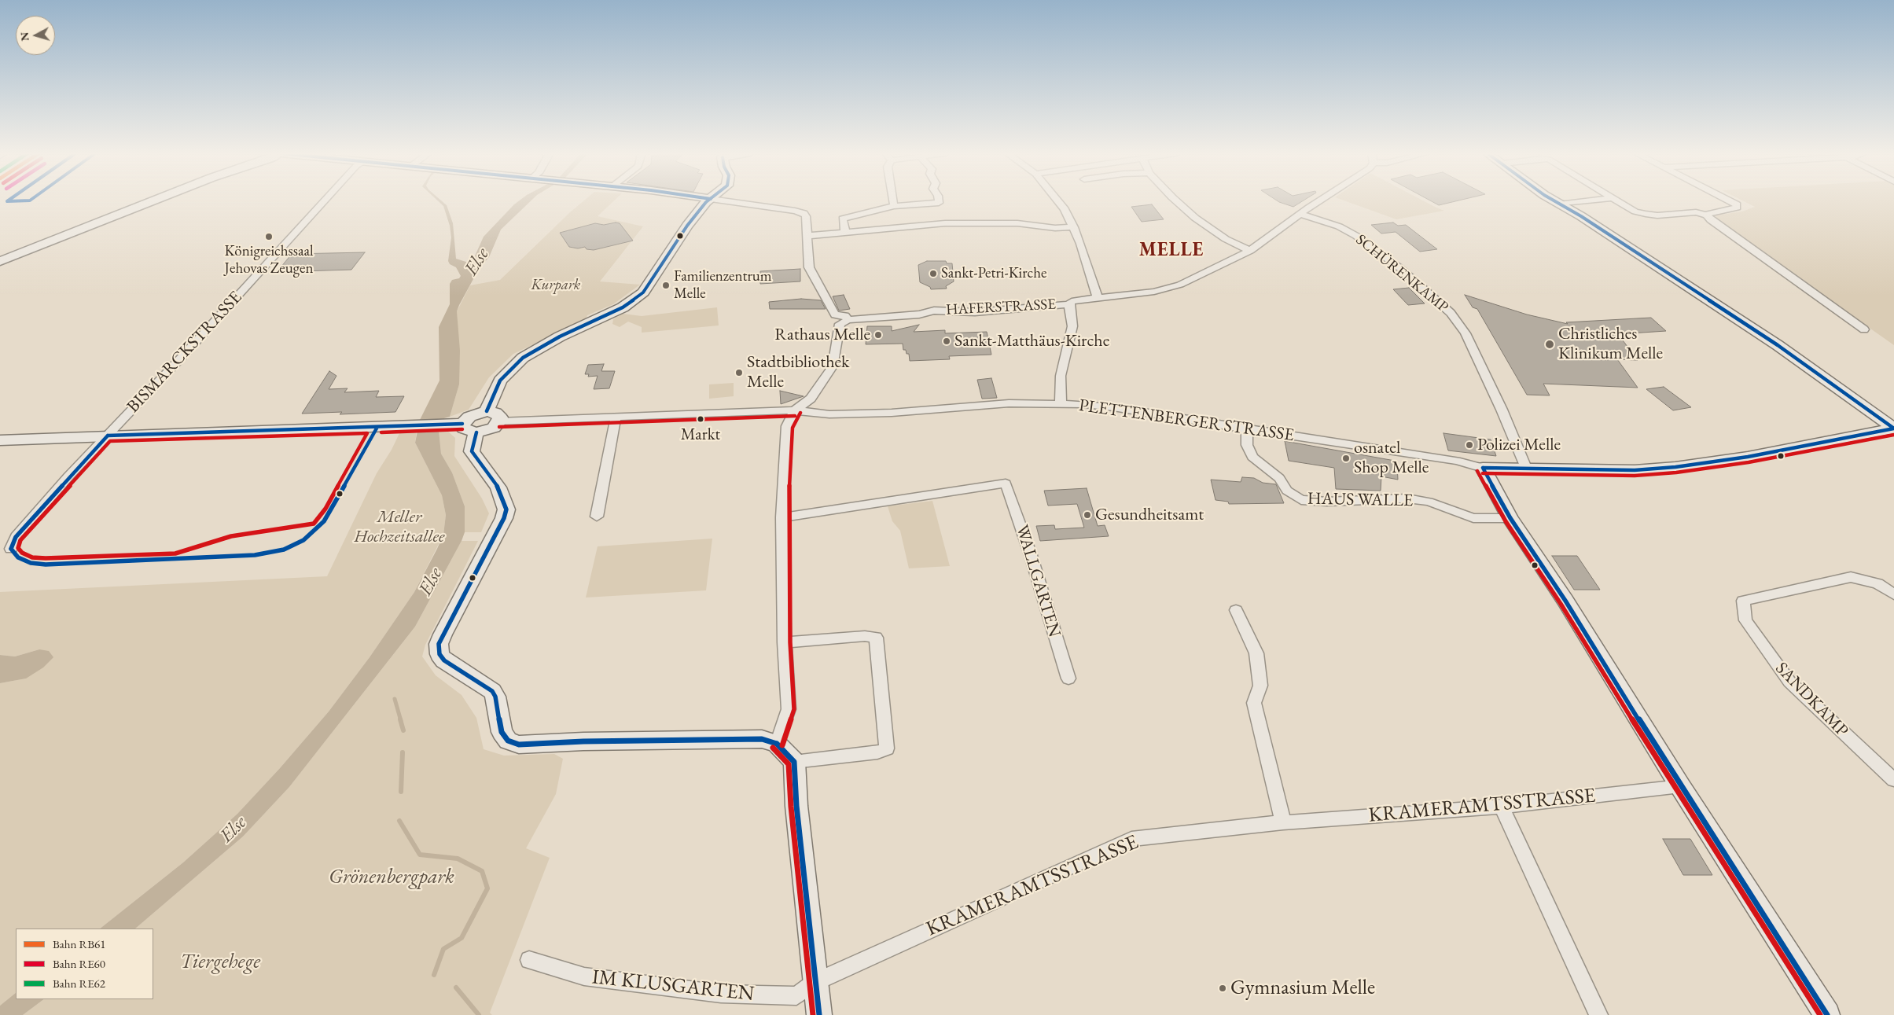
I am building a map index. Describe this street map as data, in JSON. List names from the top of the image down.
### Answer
{
  "streets": {
    "street": [
      "SCHÜRENKAMP",
      "HAFERSTRASSE",
      "BISMARCKSTRASSE",
      "PLETTENBERGER STRASSE",
      "HAUS WALLE",
      "WALLGARTEN",
      "SANDKAMP",
      "KRAMERAMTSSTRASSE",
      "IM KLUSGARTEN"
    ]
  },
  "crossings": [
    ["PLETTENBERGER STRASSE", "HAUS WALLE"],
    ["KRAMERAMTSSTRASSE", "IM KLUSGARTEN"]
  ],
  "districts": ["MELLE"],
  "water": ["Else"],
  "parks": [
    "Kurpark",
    "Meller Hochzeitsallee",
    "Grönenbergpark",
    "Tiergehege"
  ],
  "places": [
    "Königreichssaal Jehovas Zeugen",
    "Sankt-Petri-Kirche",
    "Familienzentrum Melle",
    "Rathaus Melle",
    "Sankt-Matthäus-Kirche",
    "Christliches Klinikum Melle",
    "Stadtbibliothek Melle",
    "Markt",
    "Polizei Melle",
    "osnatel Shop Melle",
    "Gesundheitsamt",
    "Gymnasium Melle"
  ],
  "legend": ["Bahn RB61", "Bahn RE60", "Bahn RE62"],
  "north": "left"
}
